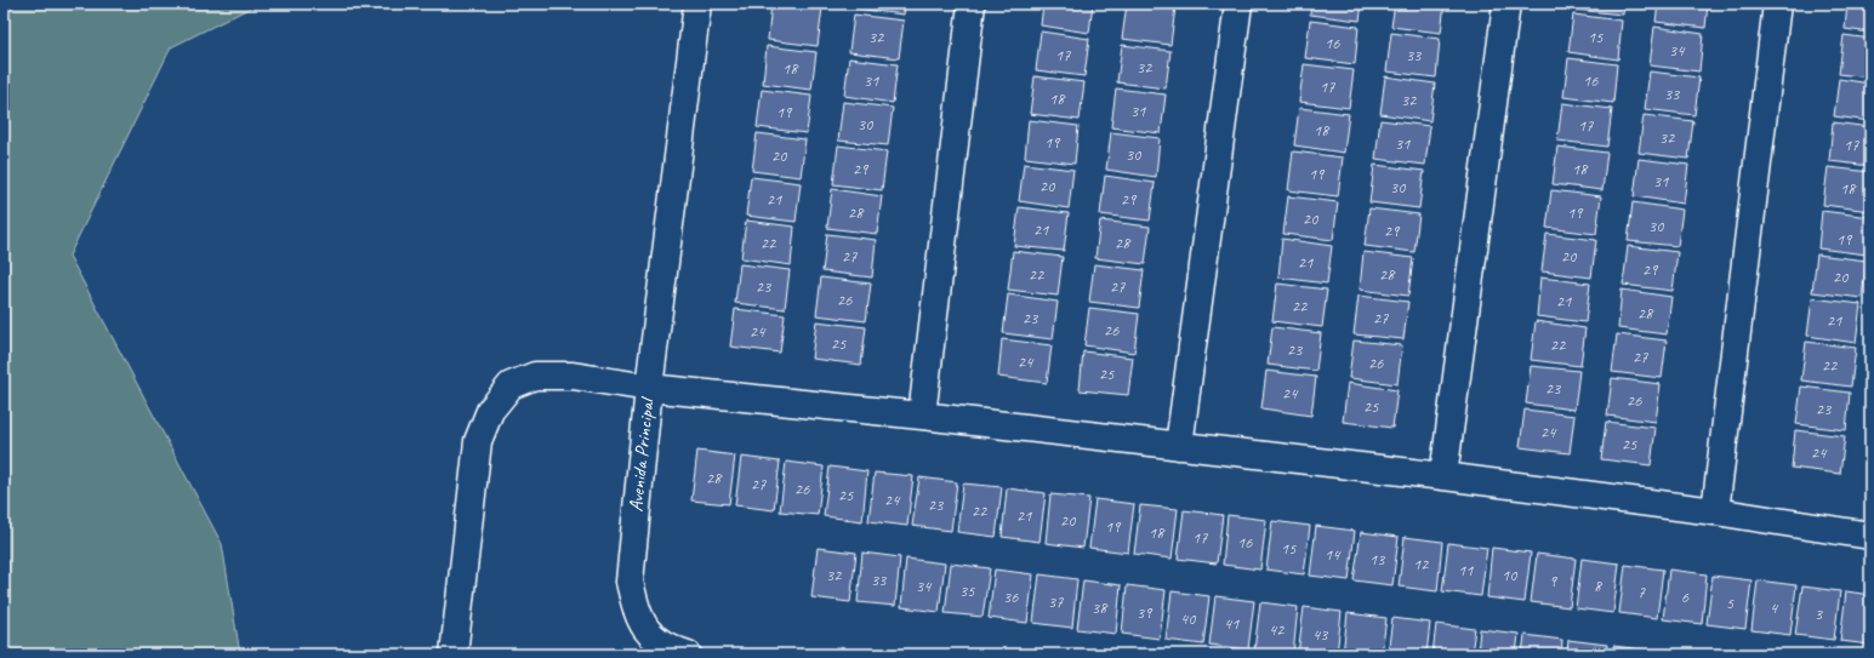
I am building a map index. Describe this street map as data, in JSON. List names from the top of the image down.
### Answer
{
  "streets": {
    "street": ["Avenida Principal"]
  },
  "house_numbers": [
    "32",
    "15",
    "16",
    "34",
    "17",
    "33",
    "32",
    "18",
    "31",
    "16",
    "17",
    "33",
    "18",
    "32",
    "31",
    "19",
    "30",
    "17",
    "18",
    "32",
    "19",
    "31",
    "17",
    "30",
    "20",
    "29",
    "18",
    "19",
    "31",
    "20",
    "30",
    "18",
    "21",
    "29",
    "28",
    "19",
    "20",
    "30",
    "21",
    "29",
    "19",
    "22",
    "28",
    "27",
    "20",
    "21",
    "29",
    "22",
    "28",
    "20",
    "23",
    "27",
    "26",
    "21",
    "22",
    "28",
    "23",
    "27",
    "21",
    "26",
    "24",
    "25",
    "22",
    "23",
    "27",
    "24",
    "26",
    "22",
    "25",
    "23",
    "24",
    "26",
    "25",
    "23",
    "24",
    "25",
    "24",
    "28",
    "27",
    "26",
    "25",
    "24",
    "23",
    "22",
    "21",
    "20",
    "19",
    "18",
    "17",
    "16",
    "15",
    "14",
    "13",
    "12",
    "11",
    "32",
    "10",
    "33",
    "9",
    "34",
    "8",
    "35",
    "7",
    "36",
    "6",
    "37",
    "5",
    "38",
    "4",
    "39",
    "3",
    "40",
    "41",
    "42",
    "43"
  ]
}
